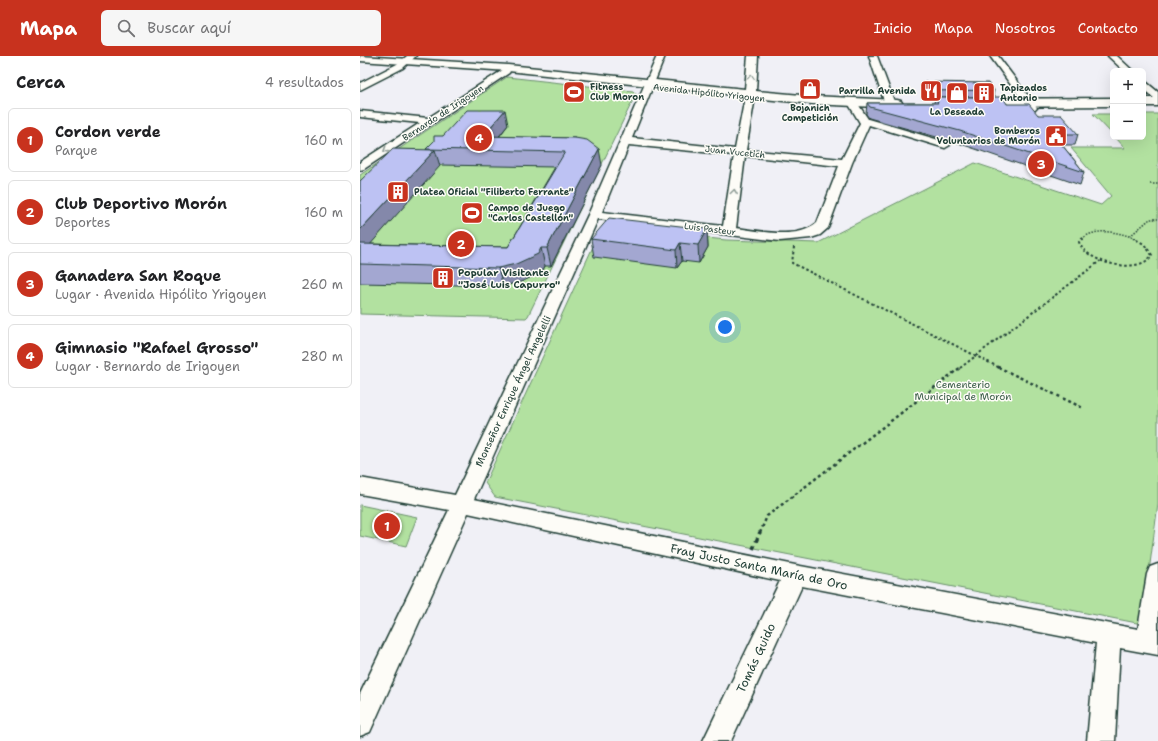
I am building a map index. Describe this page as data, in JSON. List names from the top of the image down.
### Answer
{
  "streets": {
    "main road": ["Avenida Hipólito Yrigoyen", "Bernardo de Irigoyen"],
    "street": [
      "Juan Vucetich",
      "Luis Pasteur",
      "Monseñor Enrique Ángel Angelelli",
      "Fray Justo Santa María de Oro",
      "Tomás Guido"
    ]
  },
  "crossings": [
    ["Avenida Hipólito Yrigoyen", "Bernardo de Irigoyen"],
    ["Avenida Hipólito Yrigoyen", "Monseñor Enrique Ángel Angelelli"],
    ["Juan Vucetich", "Luis Pasteur"],
    ["Juan Vucetich", "Monseñor Enrique Ángel Angelelli"],
    ["Luis Pasteur", "Monseñor Enrique Ángel Angelelli"],
    ["Monseñor Enrique Ángel Angelelli", "Fray Justo Santa María de Oro"],
    ["Fray Justo Santa María de Oro", "Tomás Guido"]
  ],
  "one_way": ["Bernardo de Irigoyen"],
  "parks": ["Cementerio Municipal de Morón"],
  "places": {
    "shop": ["Bojanich Competición", "La Deseada"],
    "restaurant": ["Parrilla Avenida"],
    "sports": ["Fitness Club Moron", "Campo de Juego \"Carlos Castellón\""],
    "building": ["Tapizados Antonio", "Platea Oficial \"Filiberto Ferrante\"", "Popular Visitante \"José Luis Capurro\""],
    "public building": ["Bomberos Voluntarios de Morón"]
  },
  "page": {
    "header": "Mapa",
    "search": "Buscar aquí",
    "nav": [
      "Inicio",
      "Mapa",
      "Nosotros",
      "Contacto"
    ],
    "heading": ["Cerca", "4 resultados"],
    "map_buttons": ["+", "−"],
    "list": [
      {
        "mark": "1",
        "name": "Cordon verde",
        "note": "Parque",
        "value": "160 m"
      },
      {
        "mark": "2",
        "name": "Club Deportivo Morón",
        "note": "Deportes",
        "value": "160 m"
      },
      {
        "mark": "3",
        "name": "Ganadera San Roque",
        "note": "Lugar · Avenida Hipólito Yrigoyen",
        "value": "260 m"
      },
      {
        "mark": "4",
        "name": "Gimnasio \"Rafael Grosso\"",
        "note": "Lugar · Bernardo de Irigoyen",
        "value": "280 m"
      }
    ],
    "pins": [
      "4",
      "3",
      "2",
      "1"
    ]
  }
}
